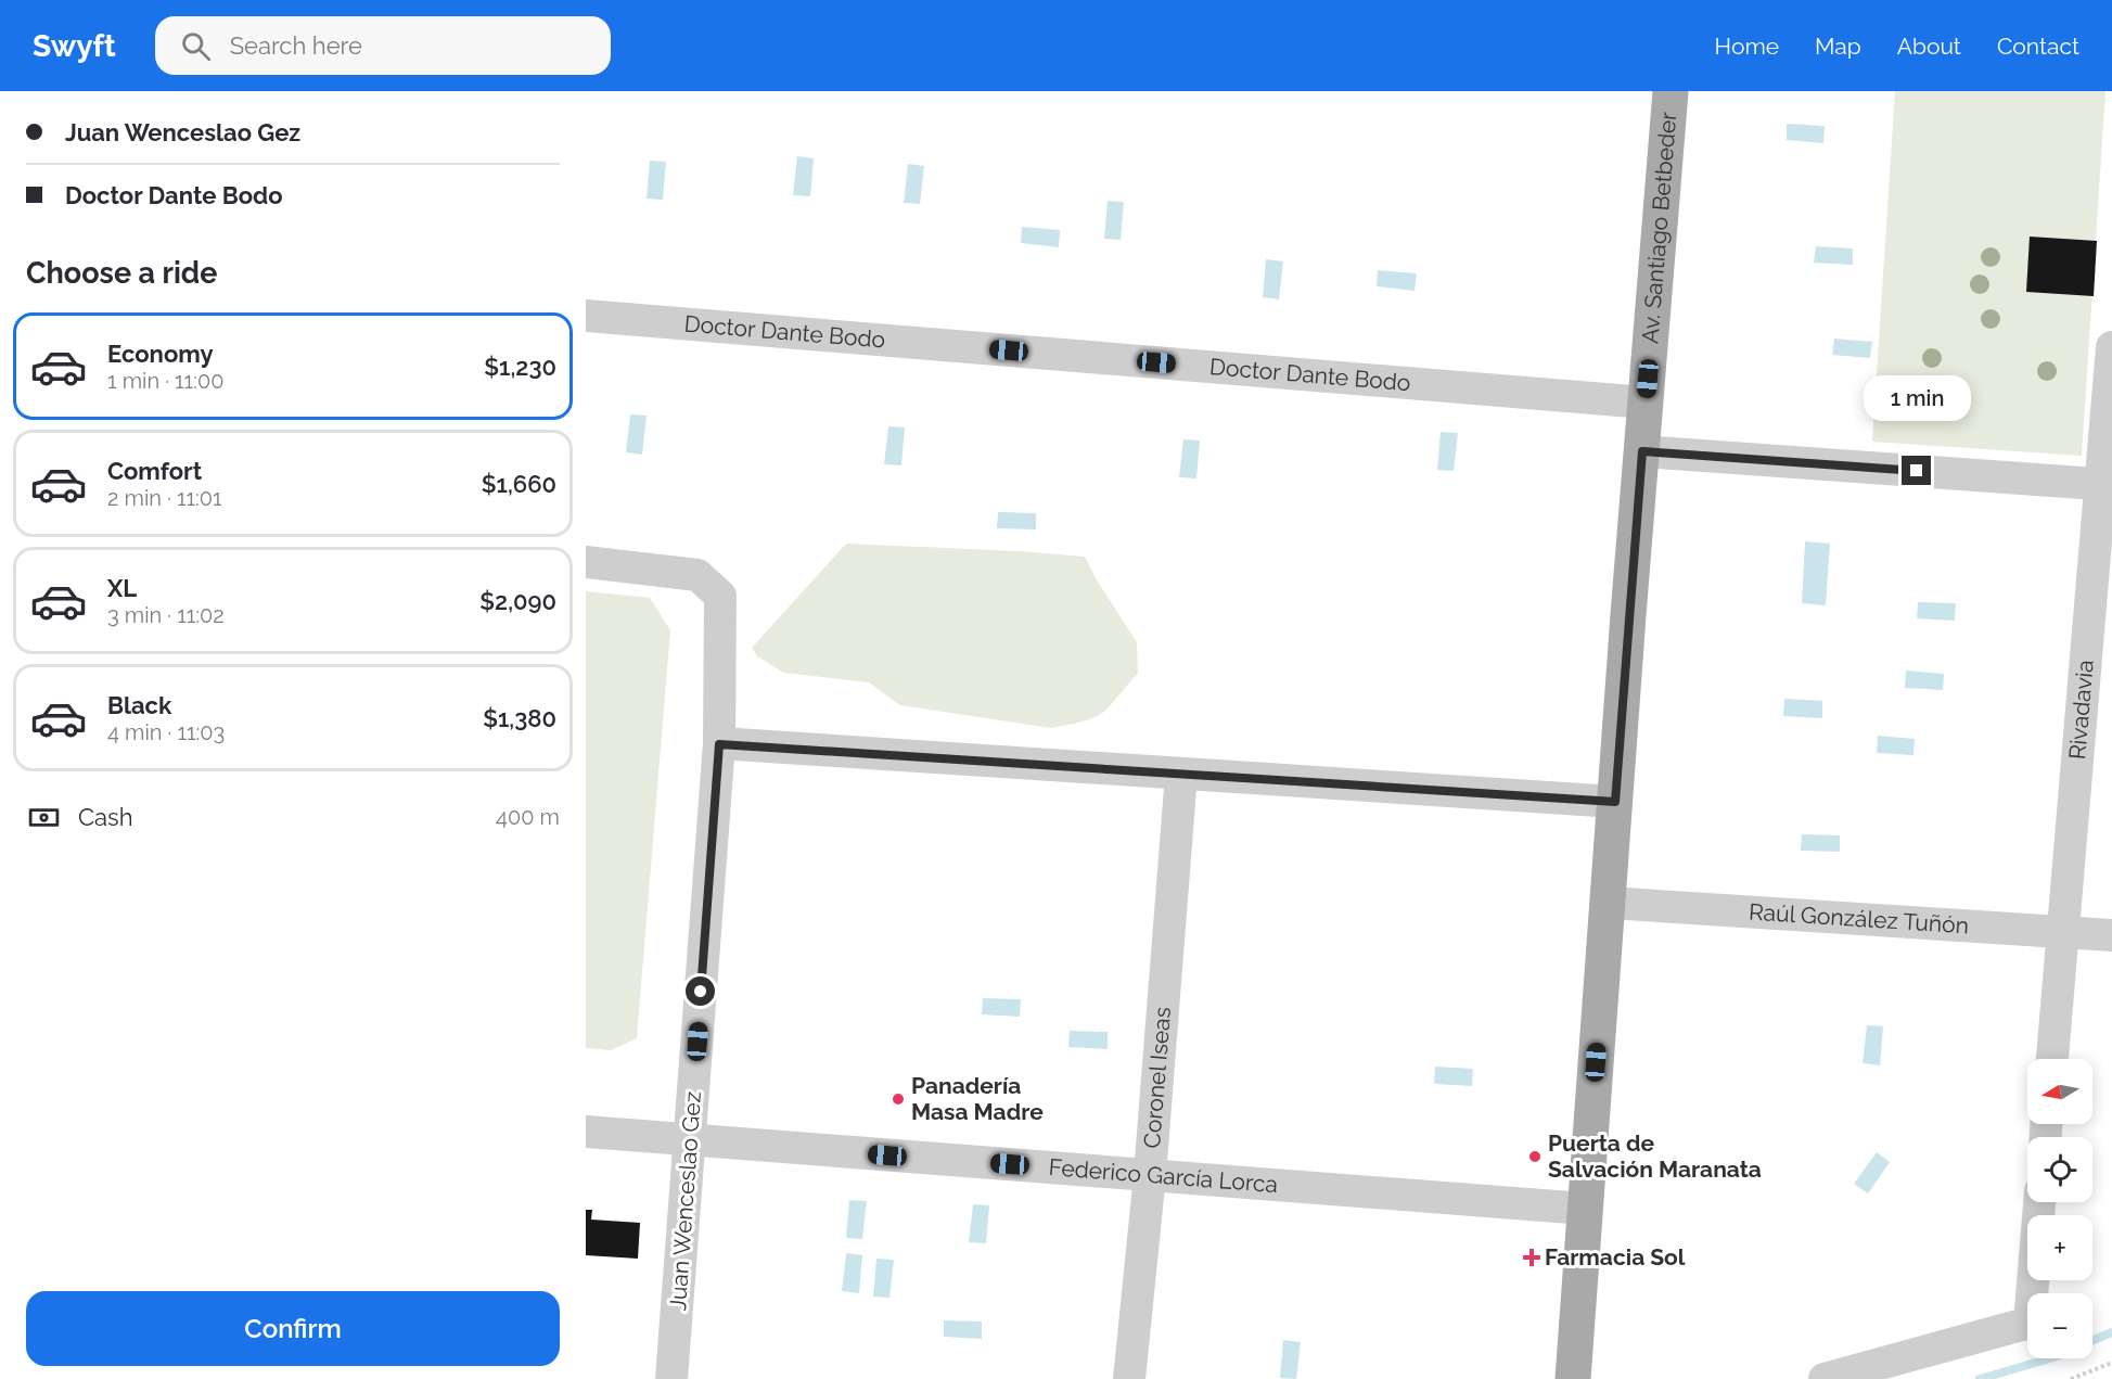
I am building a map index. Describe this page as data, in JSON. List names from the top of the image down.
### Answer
{
  "streets": {
    "main road": ["Av. Santiago Betbeder"],
    "street": [
      "Doctor Dante Bodo",
      "Rivadavia",
      "Raúl González Tuñón",
      "Coronel Iseas",
      "Federico García Lorca",
      "Juan Wenceslao Gez"
    ]
  },
  "crossings": [
    ["Av. Santiago Betbeder", "Doctor Dante Bodo"],
    ["Av. Santiago Betbeder", "Raúl González Tuñón"],
    ["Av. Santiago Betbeder", "Federico García Lorca"],
    ["Rivadavia", "Raúl González Tuñón"],
    ["Coronel Iseas", "Federico García Lorca"],
    ["Federico García Lorca", "Juan Wenceslao Gez"]
  ],
  "places": {
    "other": ["Panadería Masa Madre", "Puerta de Salvación Maranata"],
    "health": ["Farmacia Sol"]
  },
  "north": "left",
  "page": {
    "header": "Swyft",
    "search": "Search here",
    "nav": [
      "Home",
      "Map",
      "About",
      "Contact"
    ],
    "banner": ["Juan Wenceslao Gez", "Doctor Dante Bodo"],
    "heading": "Choose a ride",
    "list": [
      {
        "name": "Economy",
        "note": "1 min · 11:00",
        "value": "$1,230"
      },
      {
        "name": "Comfort",
        "note": "2 min · 11:01",
        "value": "$1,660"
      },
      {
        "name": "XL",
        "note": "3 min · 11:02",
        "value": "$2,090"
      },
      {
        "name": "Black",
        "note": "4 min · 11:03",
        "value": "$1,380"
      }
    ],
    "bubble": "1 min",
    "pay": ["Cash", "400 m"],
    "map_buttons": ["+", "−"],
    "buttons": "Confirm"
  }
}
